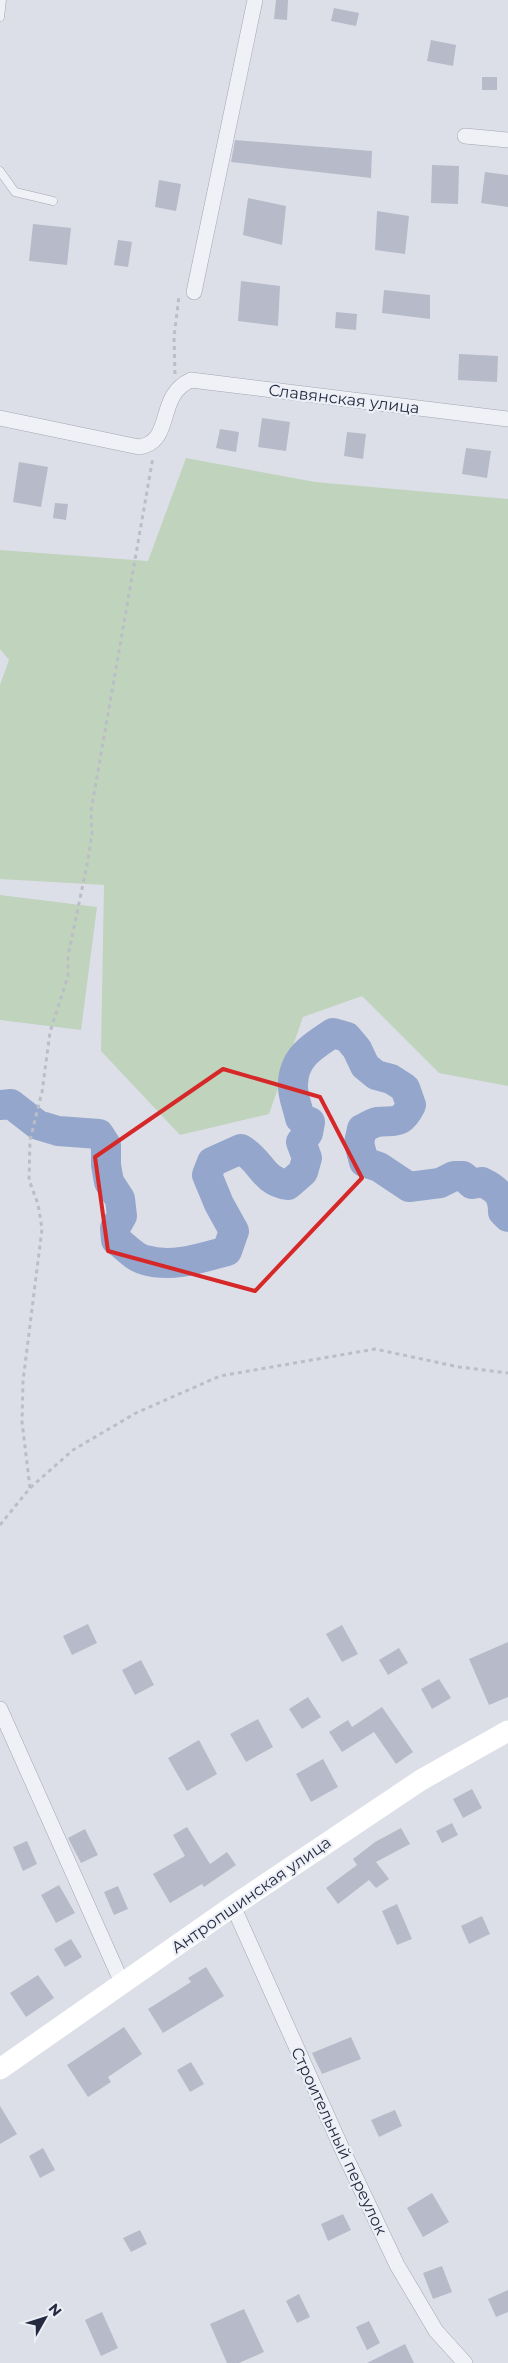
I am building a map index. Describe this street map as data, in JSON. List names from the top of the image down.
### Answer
{
  "streets": {
    "street": ["Славянская улица", "Антропшинская улица", "Строительный переулок"]
  },
  "crossings": [
    ["Антропшинская улица", "Строительный переулок"]
  ],
  "north": "top right"
}
